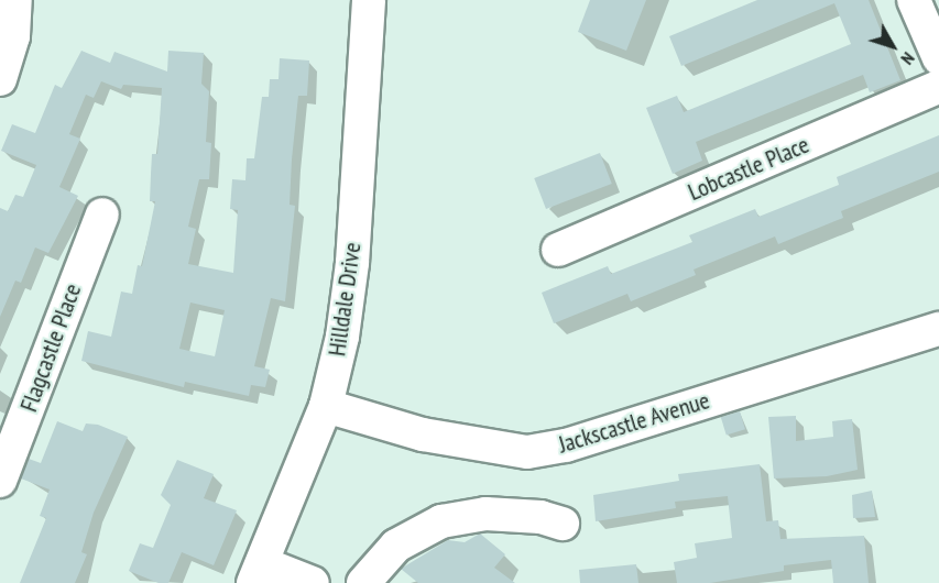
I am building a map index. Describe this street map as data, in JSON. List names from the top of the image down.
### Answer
{
  "streets": {
    "street": [
      "Lobcastle Place",
      "Hilldale Drive",
      "Flagcastle Place",
      "Jackscastle Avenue"
    ]
  },
  "crossings": [
    ["Hilldale Drive", "Jackscastle Avenue"]
  ],
  "north": "bottom right"
}
